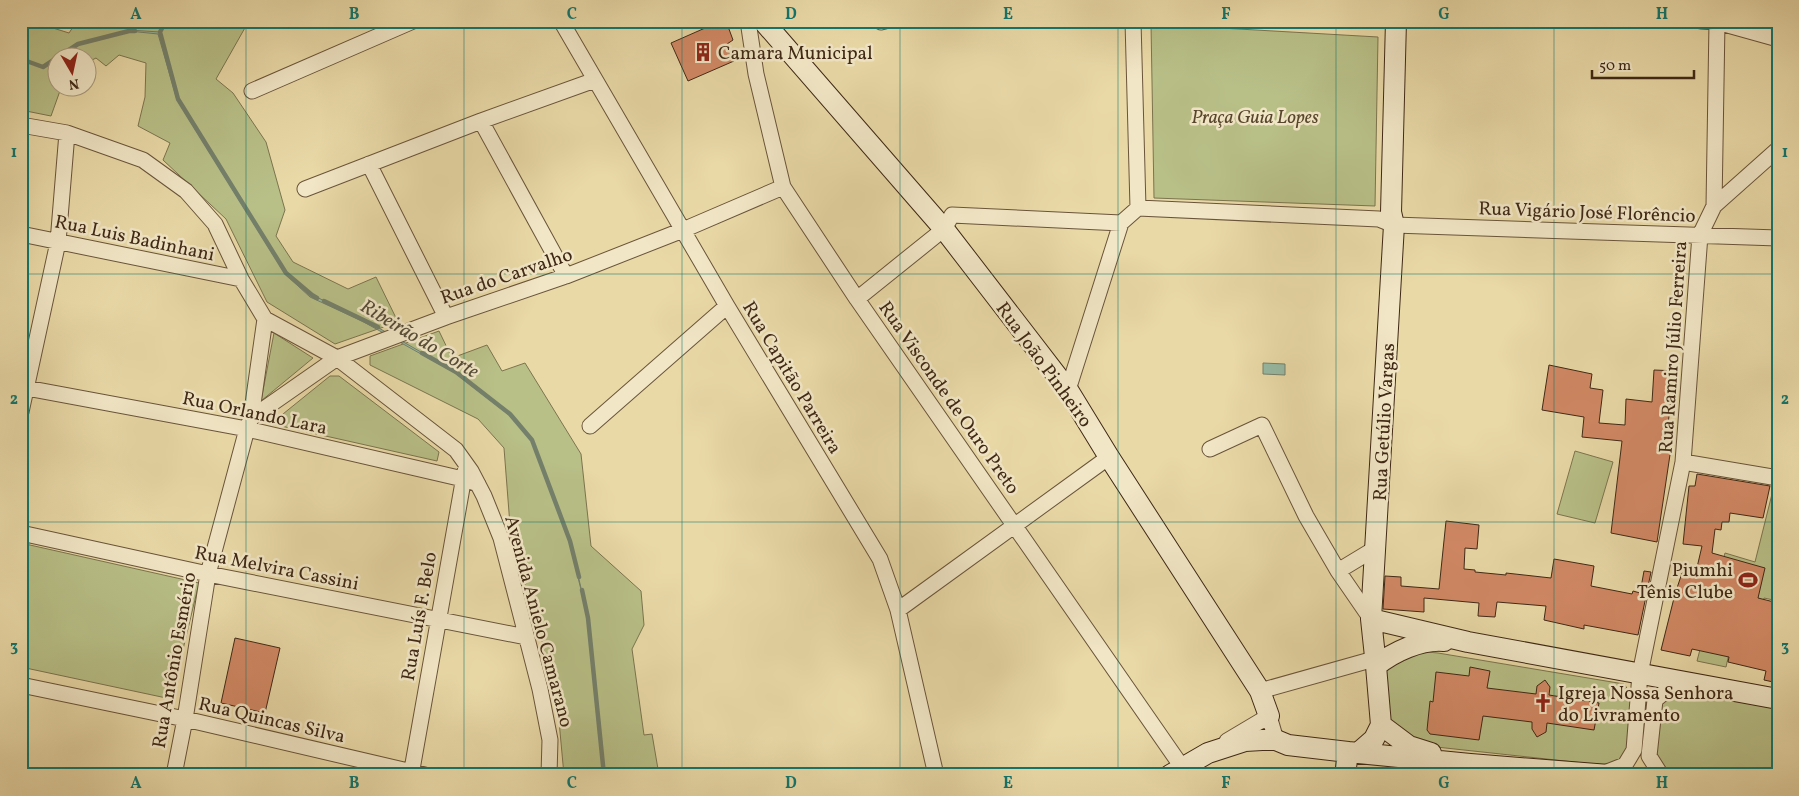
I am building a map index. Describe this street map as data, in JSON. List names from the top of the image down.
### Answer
{
  "streets": {
    "street": [
      "Rua Vigário José Florêncio",
      "Rua Luis Badinhani",
      "Rua do Carvalho",
      "Rua Ramiro Júlio Ferreira",
      "Rua João Pinheiro",
      "Rua Capitão Parreira",
      "Rua Visconde de Ouro Preto",
      "Rua Orlando Lara",
      "Rua Getúlio Vargas",
      "Rua Melvira Cassini",
      "Rua Luís F. Belo",
      "Avenida Anielo Camarano",
      "Rua Antônio Esmério",
      "Rua Quincas Silva"
    ]
  },
  "crossings": [
    ["Rua Vigário José Florêncio", "Rua Ramiro Júlio Ferreira"],
    ["Rua Vigário José Florêncio", "Rua Getúlio Vargas"],
    ["Rua do Carvalho", "Rua Capitão Parreira"],
    ["Rua do Carvalho", "Rua Visconde de Ouro Preto"],
    ["Rua do Carvalho", "Rua Orlando Lara"],
    ["Rua do Carvalho", "Avenida Anielo Camarano"],
    ["Rua do Carvalho", "Rua Antônio Esmério"],
    ["Rua Orlando Lara", "Rua Luís F. Belo"],
    ["Rua Orlando Lara", "Avenida Anielo Camarano"],
    ["Rua Orlando Lara", "Rua Antônio Esmério"],
    ["Rua Melvira Cassini", "Rua Luís F. Belo"],
    ["Rua Melvira Cassini", "Avenida Anielo Camarano"],
    ["Rua Melvira Cassini", "Rua Antônio Esmério"],
    ["Rua Luís F. Belo", "Avenida Anielo Camarano"],
    ["Rua Luís F. Belo", "Rua Quincas Silva"],
    ["Avenida Anielo Camarano", "Rua Antônio Esmério"],
    ["Rua Antônio Esmério", "Rua Quincas Silva"]
  ],
  "water": ["Ribeirão do Corte"],
  "parks": ["Praça Guia Lopes"],
  "places": {
    "building": ["Camara Municipal"],
    "sports": ["Piumhi Tênis Clube"],
    "church": ["Igreja Nossa Senhora do Livramento"]
  },
  "scale_bar": "50 m",
  "north": "bottom",
  "grid": {
    "columns": [
      "A",
      "B",
      "C",
      "D",
      "E",
      "F",
      "G",
      "H"
    ],
    "rows": ["1", "2", "3"]
  }
}
